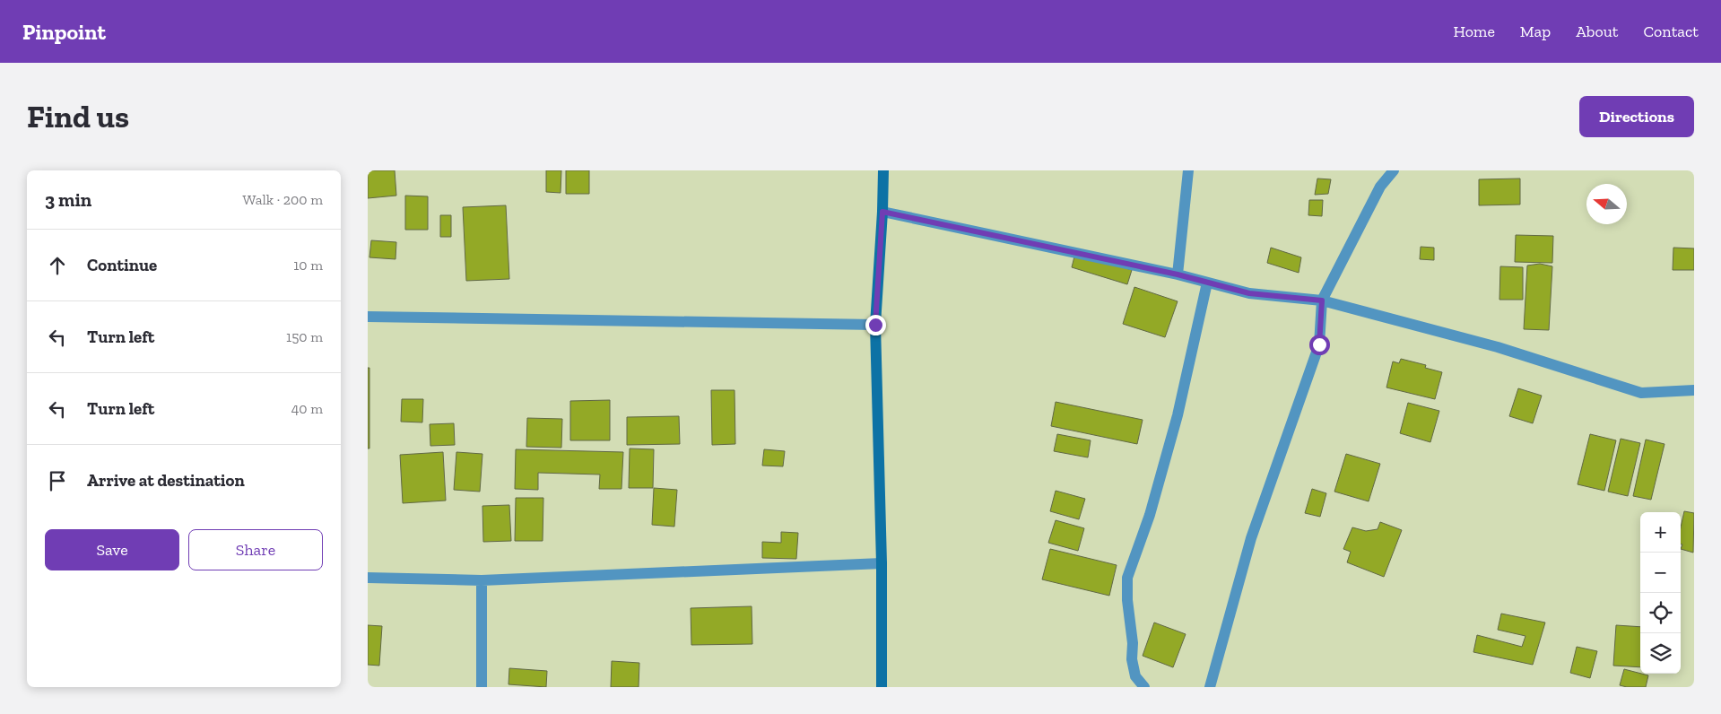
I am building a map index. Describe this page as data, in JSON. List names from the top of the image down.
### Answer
{
  "north": "left",
  "page": {
    "header": "Pinpoint",
    "nav": [
      "Home",
      "Map",
      "About",
      "Contact"
    ],
    "buttons": [
      "Directions",
      ["Save", "Share"]
    ],
    "title": "Find us",
    "heading": ["3 min", "Walk · 200 m"],
    "list": [
      ["Continue", "10 m"],
      ["Turn left", "150 m"],
      ["Turn left", "40 m"],
      "Arrive at destination"
    ],
    "map_buttons": ["+", "−"]
  }
}
